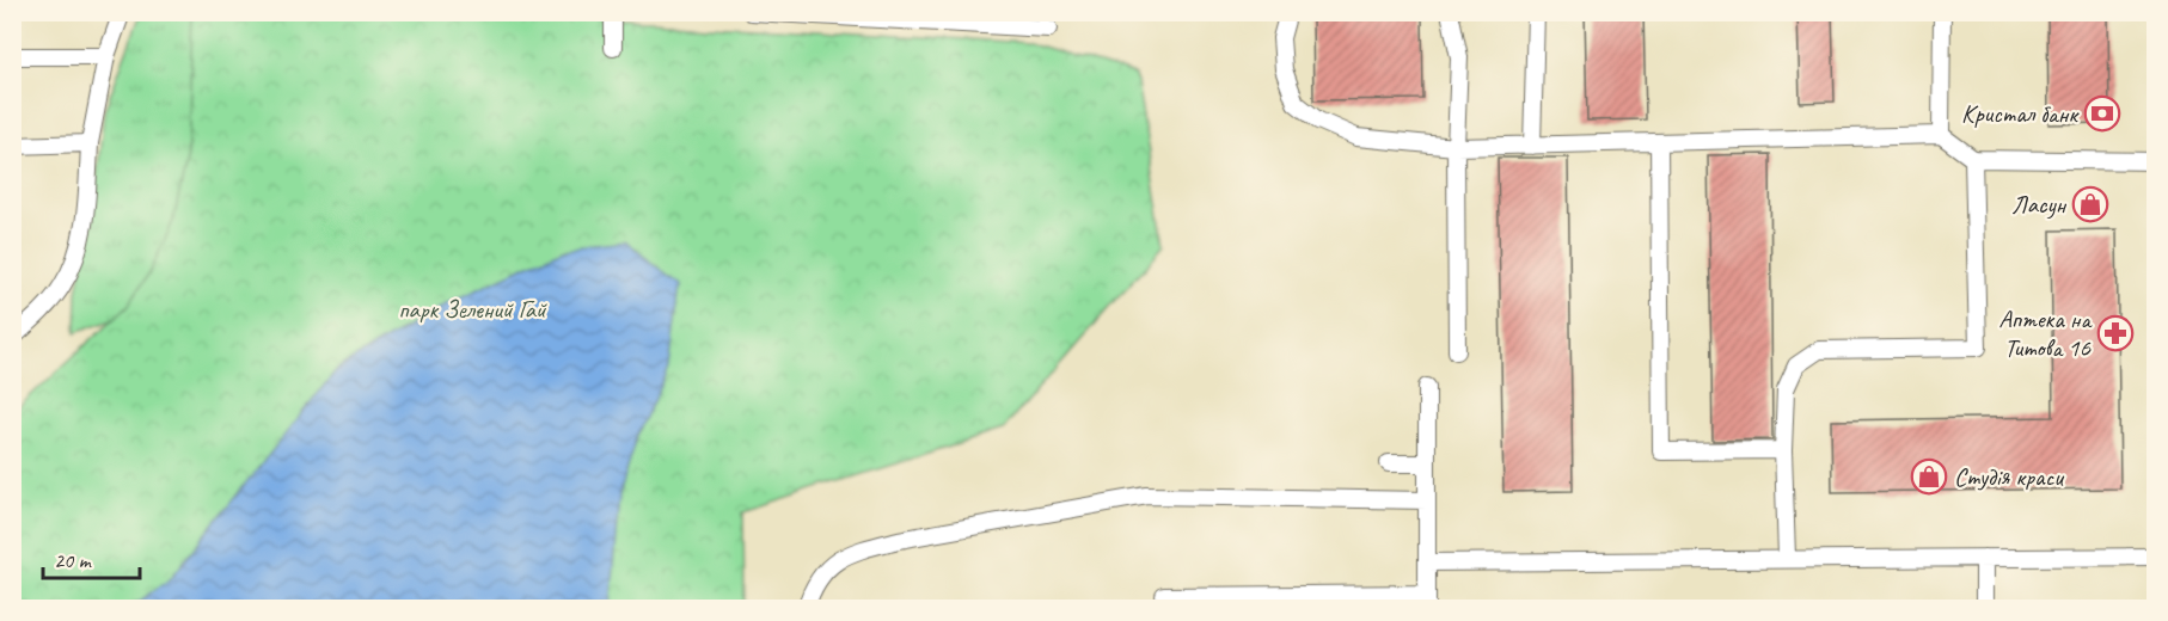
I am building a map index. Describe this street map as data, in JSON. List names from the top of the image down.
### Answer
{
  "parks": ["парк Зелений Гай"],
  "places": {
    "bank": ["Кристал банк"],
    "shop": ["Ласун", "Студія краси"],
    "pharmacy": ["Аптека на Титова 16"]
  },
  "scale_bar": "20 m"
}
